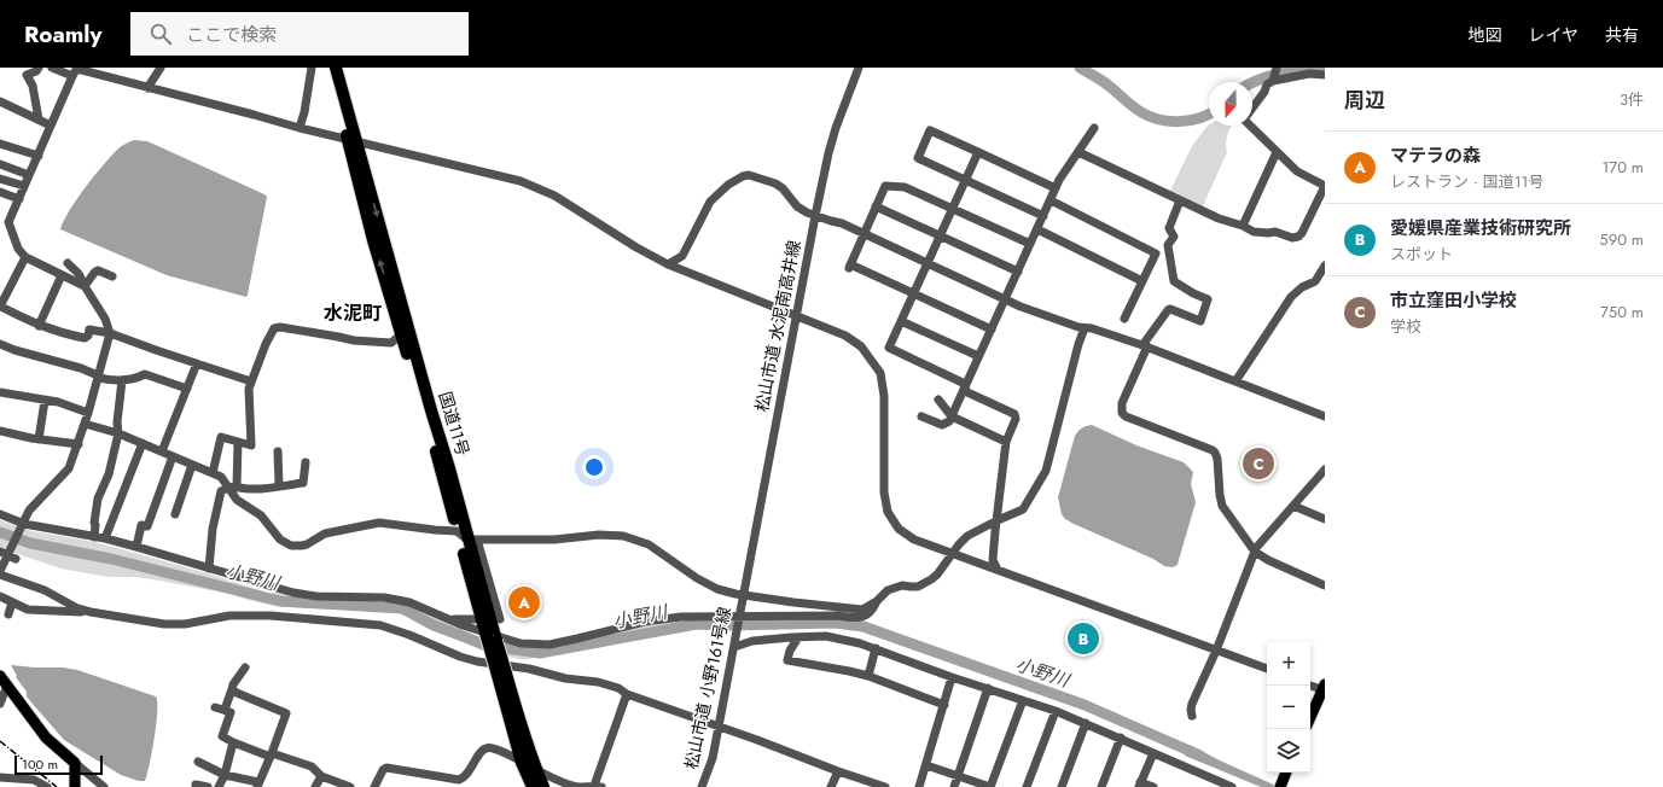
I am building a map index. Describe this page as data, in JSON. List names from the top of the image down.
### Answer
{
  "streets": {
    "highway": ["国道11号"],
    "street": ["松山市道 水泥南高井線", "松山市道 小野161号線"]
  },
  "crossings": [
    ["松山市道 水泥南高井線", "松山市道 小野161号線"]
  ],
  "districts": ["水泥町"],
  "water": ["小野川"],
  "scale_bar": "100 m",
  "north": "bottom",
  "page": {
    "header": "Roamly",
    "search": "ここで検索",
    "nav": ["地図", "レイヤ", "共有"],
    "heading": ["周辺", "3件"],
    "list": [
      {
        "mark": "A",
        "name": "マテラの森",
        "note": "レストラン · 国道11号",
        "value": "170 m"
      },
      {
        "mark": "B",
        "name": "愛媛県産業技術研究所",
        "note": "スポット",
        "value": "590 m"
      },
      {
        "mark": "C",
        "name": "市立窪田小学校",
        "note": "学校",
        "value": "750 m"
      }
    ],
    "pins": ["C", "A", "B"],
    "map_buttons": ["+", "−"],
    "scale": "100 m"
  }
}
